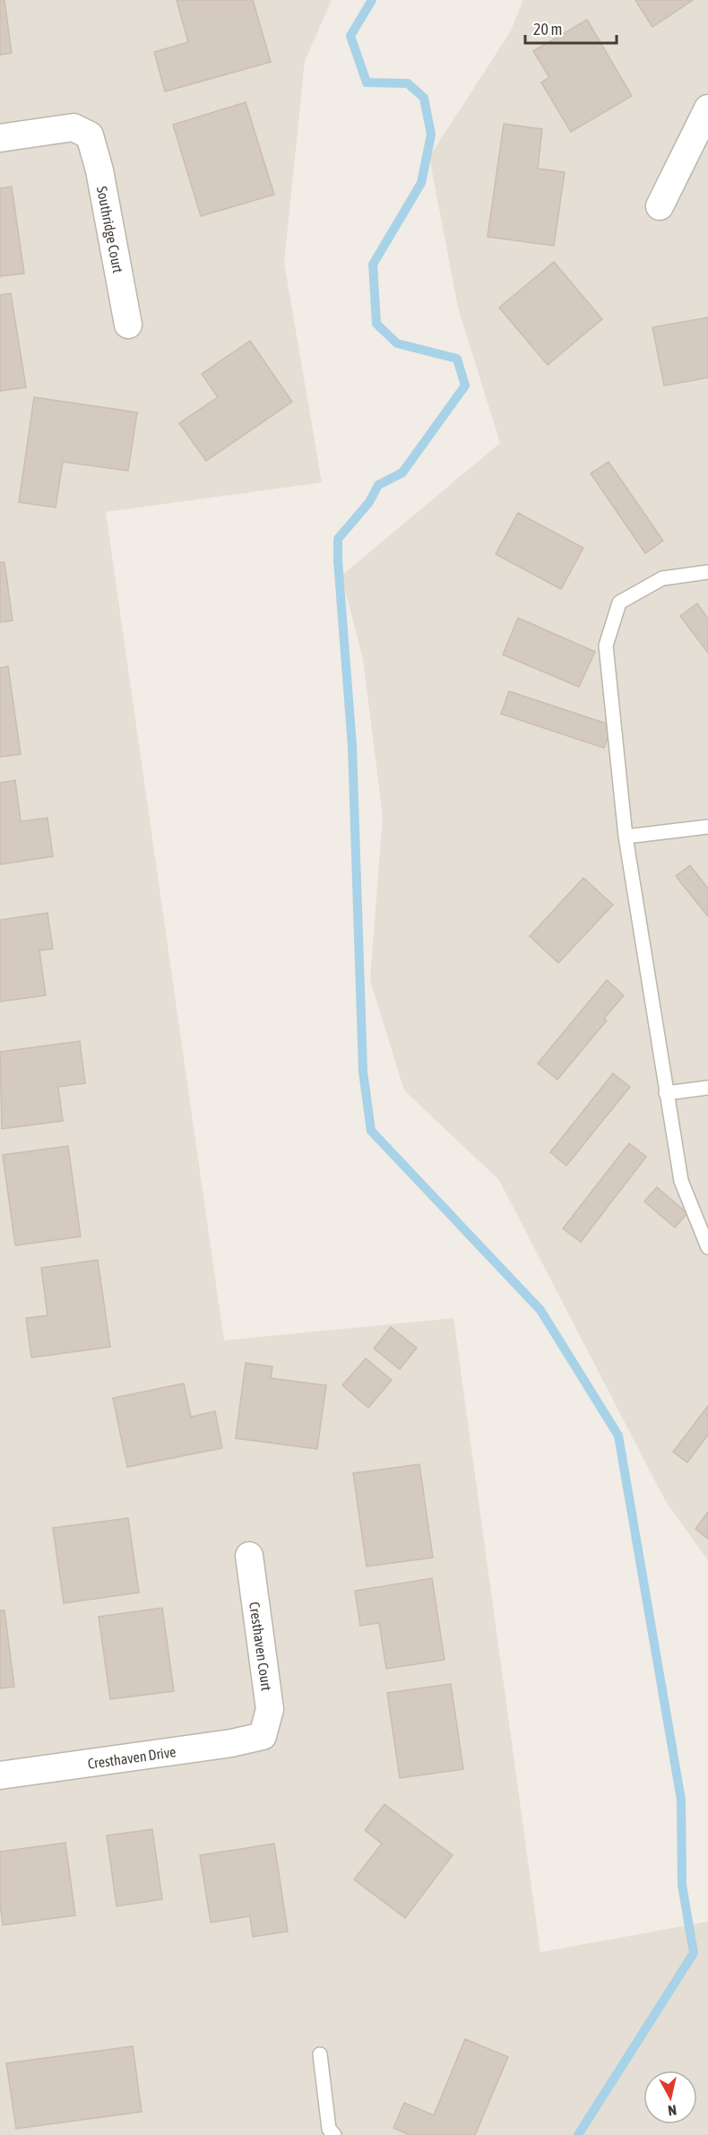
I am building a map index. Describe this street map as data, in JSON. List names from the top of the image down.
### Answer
{
  "streets": {
    "street": ["Southridge Court", "Cresthaven Court", "Cresthaven Drive"]
  },
  "crossings": [
    ["Cresthaven Court", "Cresthaven Drive"]
  ],
  "scale_bar": "20 m",
  "north": "bottom"
}
